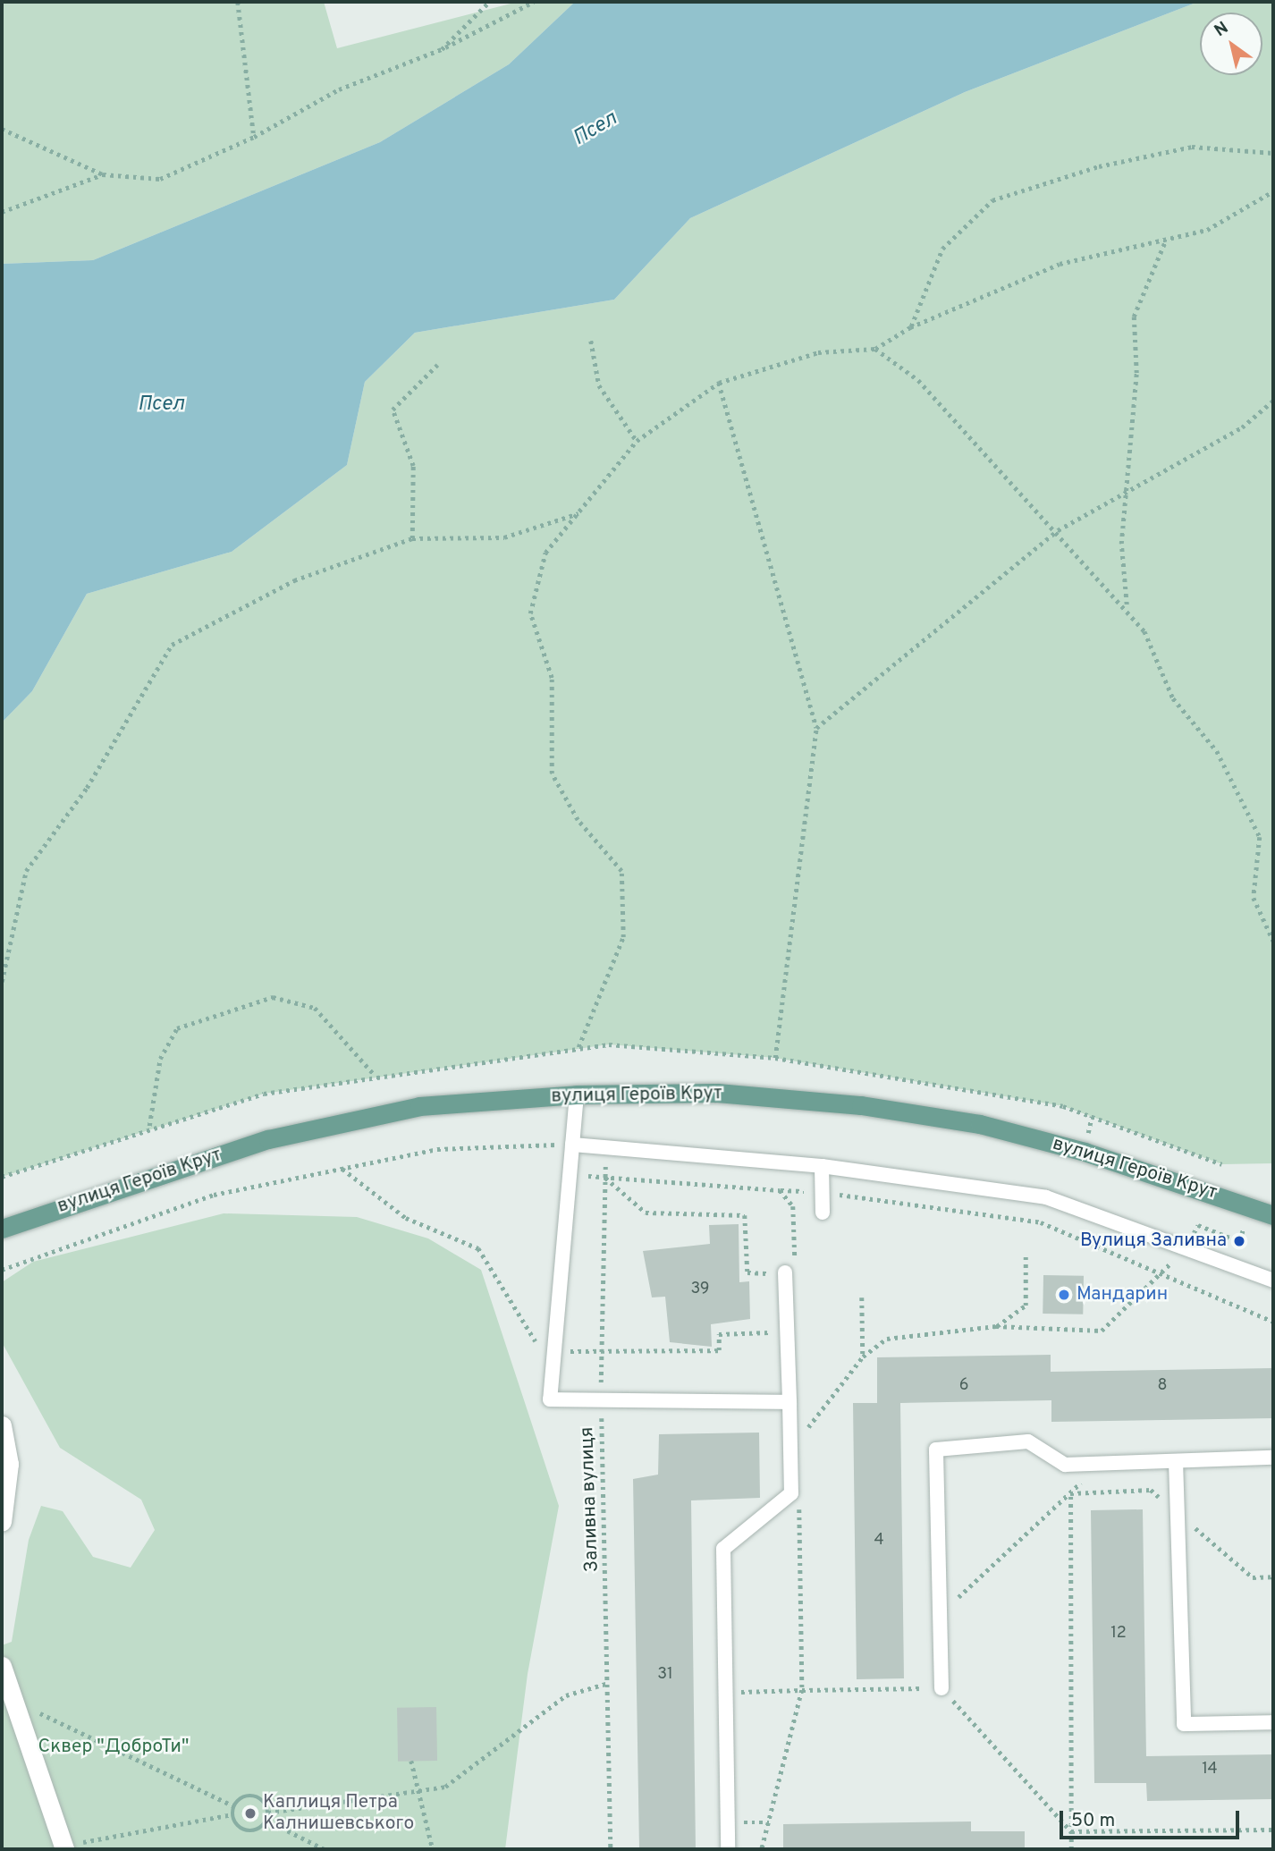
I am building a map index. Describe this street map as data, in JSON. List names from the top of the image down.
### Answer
{
  "streets": {
    "main road": ["вулиця Героїв Крут"],
    "path": ["Заливна вулиця"]
  },
  "water": ["Псел"],
  "parks": ["Сквер \"ДоброТи\""],
  "places": ["Вулиця Заливна", "Мандарин", "Каплиця Петра Калнишевського"],
  "house_numbers": [
    "39",
    "6",
    "8",
    "4",
    "12",
    "31",
    "14"
  ],
  "scale_bar": "50 m",
  "north": "top left"
}
